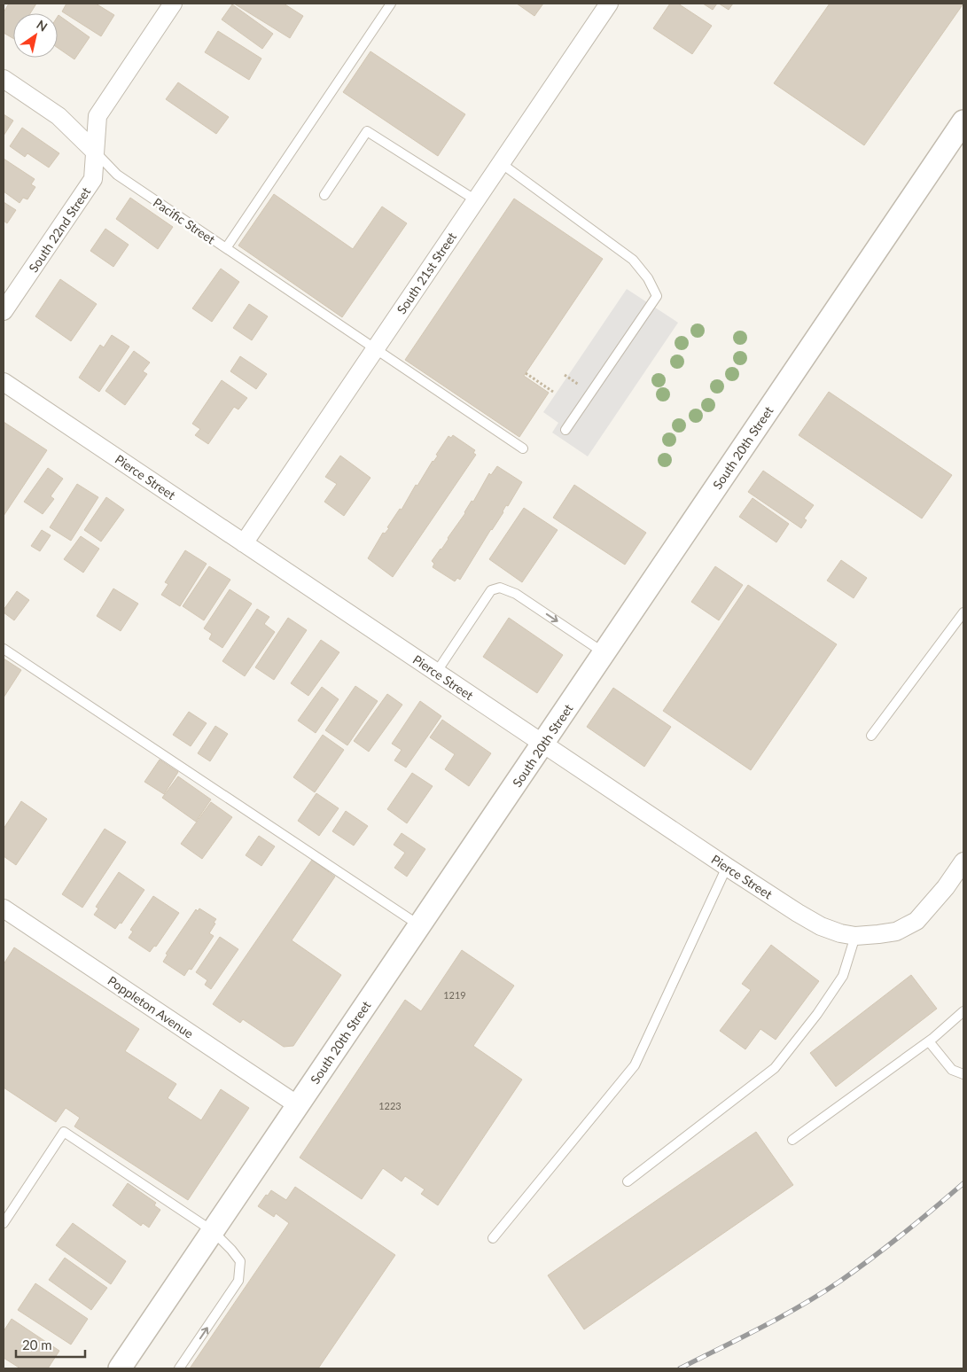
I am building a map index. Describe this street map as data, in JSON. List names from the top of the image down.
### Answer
{
  "streets": {
    "street": [
      "Pacific Street",
      "South 22nd Street",
      "South 21st Street",
      "South 20th Street",
      "Pierce Street",
      "Poppleton Avenue"
    ]
  },
  "crossings": [
    ["Pacific Street", "South 22nd Street"],
    ["Pacific Street", "South 21st Street"],
    ["South 21st Street", "Pierce Street"],
    ["South 20th Street", "Pierce Street"],
    ["South 20th Street", "Poppleton Avenue"]
  ],
  "house_numbers": ["1219", "1223"],
  "scale_bar": "20 m",
  "north": "top right"
}
